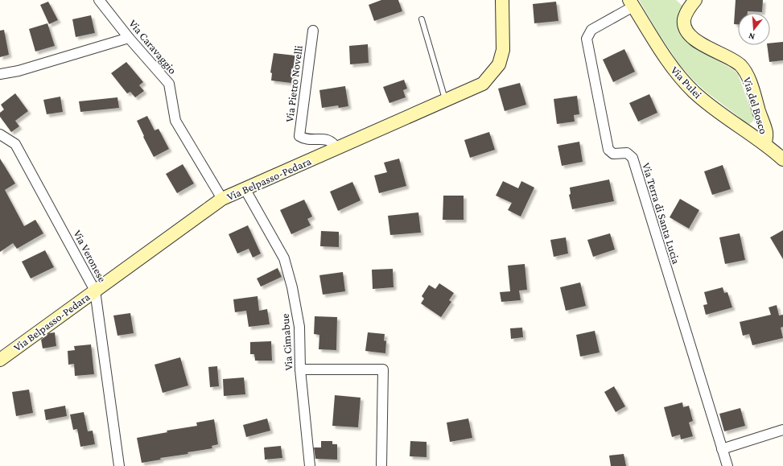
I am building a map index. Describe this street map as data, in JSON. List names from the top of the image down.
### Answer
{
  "streets": {
    "street": [
      "Via Caravaggio",
      "Via Pulei",
      "Via Pietro Novelli",
      "Via del Bosco",
      "Via Belpasso-Pedara",
      "Via Terra di Santa Lucia",
      "Via Veronese",
      "Via Cimabue"
    ]
  },
  "crossings": [
    ["Via Caravaggio", "Via Belpasso-Pedara"],
    ["Via Pulei", "Via del Bosco"],
    ["Via Pulei", "Via Terra di Santa Lucia"],
    ["Via Pietro Novelli", "Via Belpasso-Pedara"],
    ["Via Belpasso-Pedara", "Via Veronese"],
    ["Via Belpasso-Pedara", "Via Cimabue"]
  ],
  "north": "bottom"
}
